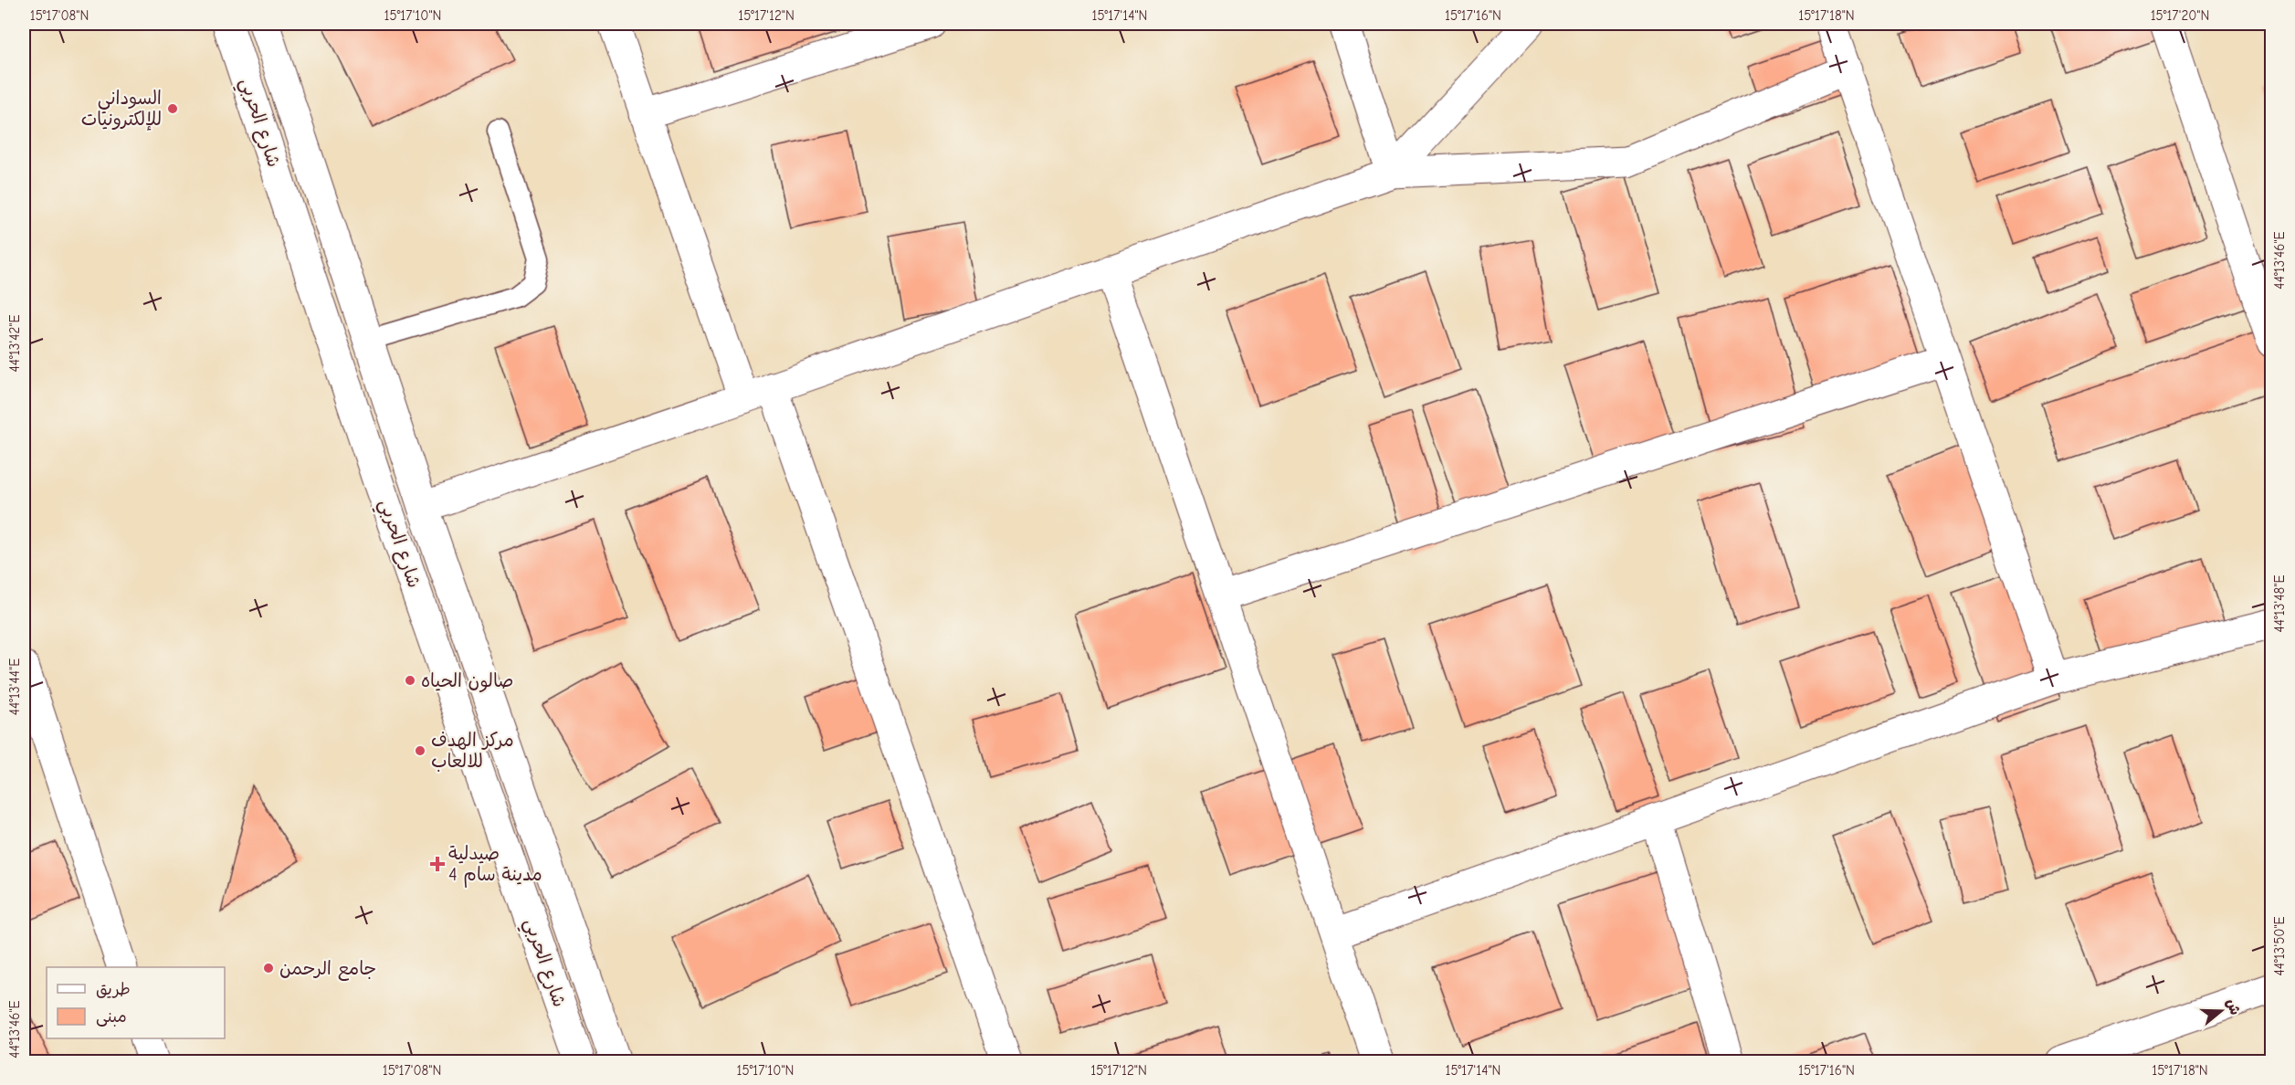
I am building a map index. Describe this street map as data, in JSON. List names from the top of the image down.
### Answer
{
  "streets": {
    "street": ["شارع الحربي"]
  },
  "places": {
    "other": [
      "السوداني للإلكترونيات",
      "صالون الحياه",
      "مركز الهدف للالعاب",
      "جامع الرحمن"
    ],
    "health": ["صيدلية مدينة سام 4"]
  },
  "legend": ["طريق", "مبنى"],
  "north": "right",
  "coordinates": [
    "15°17'08\"N",
    "15°17'10\"N",
    "15°17'12\"N",
    "15°17'14\"N",
    "15°17'16\"N",
    "15°17'18\"N",
    "15°17'20\"N",
    "44°13'46\"E",
    "44°13'42\"E",
    "44°13'48\"E",
    "44°13'44\"E",
    "44°13'50\"E"
  ]
}
